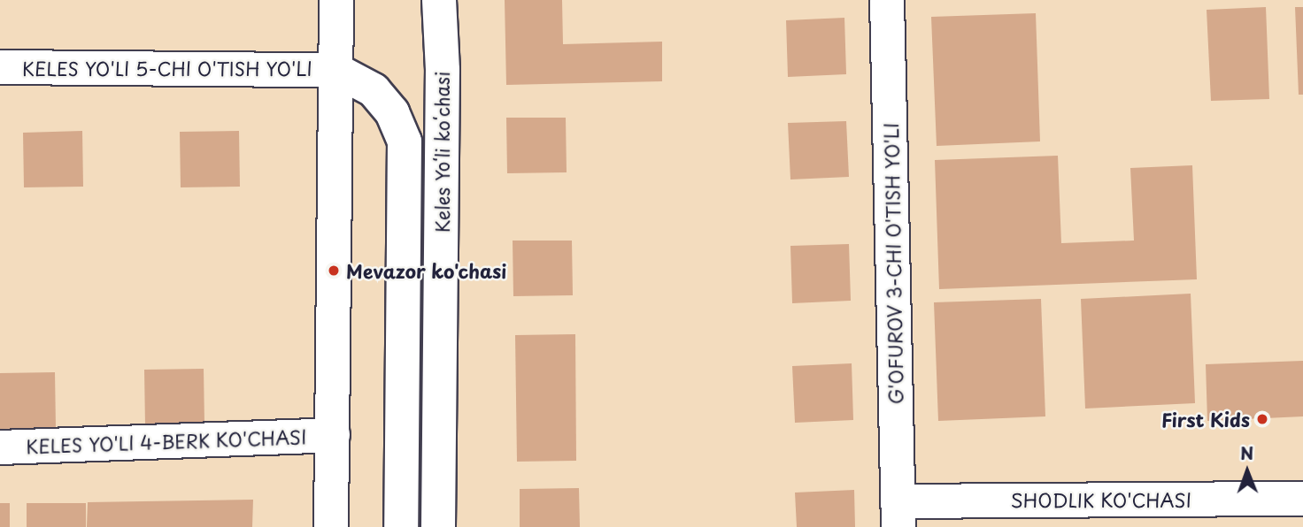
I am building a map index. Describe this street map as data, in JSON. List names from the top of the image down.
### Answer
{
  "streets": {
    "main road": [
      "KELES YO'LI 5-CHI O'TISH YO'LI",
      "Keles Yoʻli koʻchasi",
      "G'OFUROV 3-CHI O'TISH YO'LI",
      "KELES YO'LI 4-BERK KO'CHASI",
      "SHODLIK KO'CHASI"
    ]
  },
  "crossings": [
    ["G'OFUROV 3-CHI O'TISH YO'LI", "SHODLIK KO'CHASI"]
  ],
  "places": ["Mevazor ko'chasi", "First Kids"],
  "north": "top"
}
